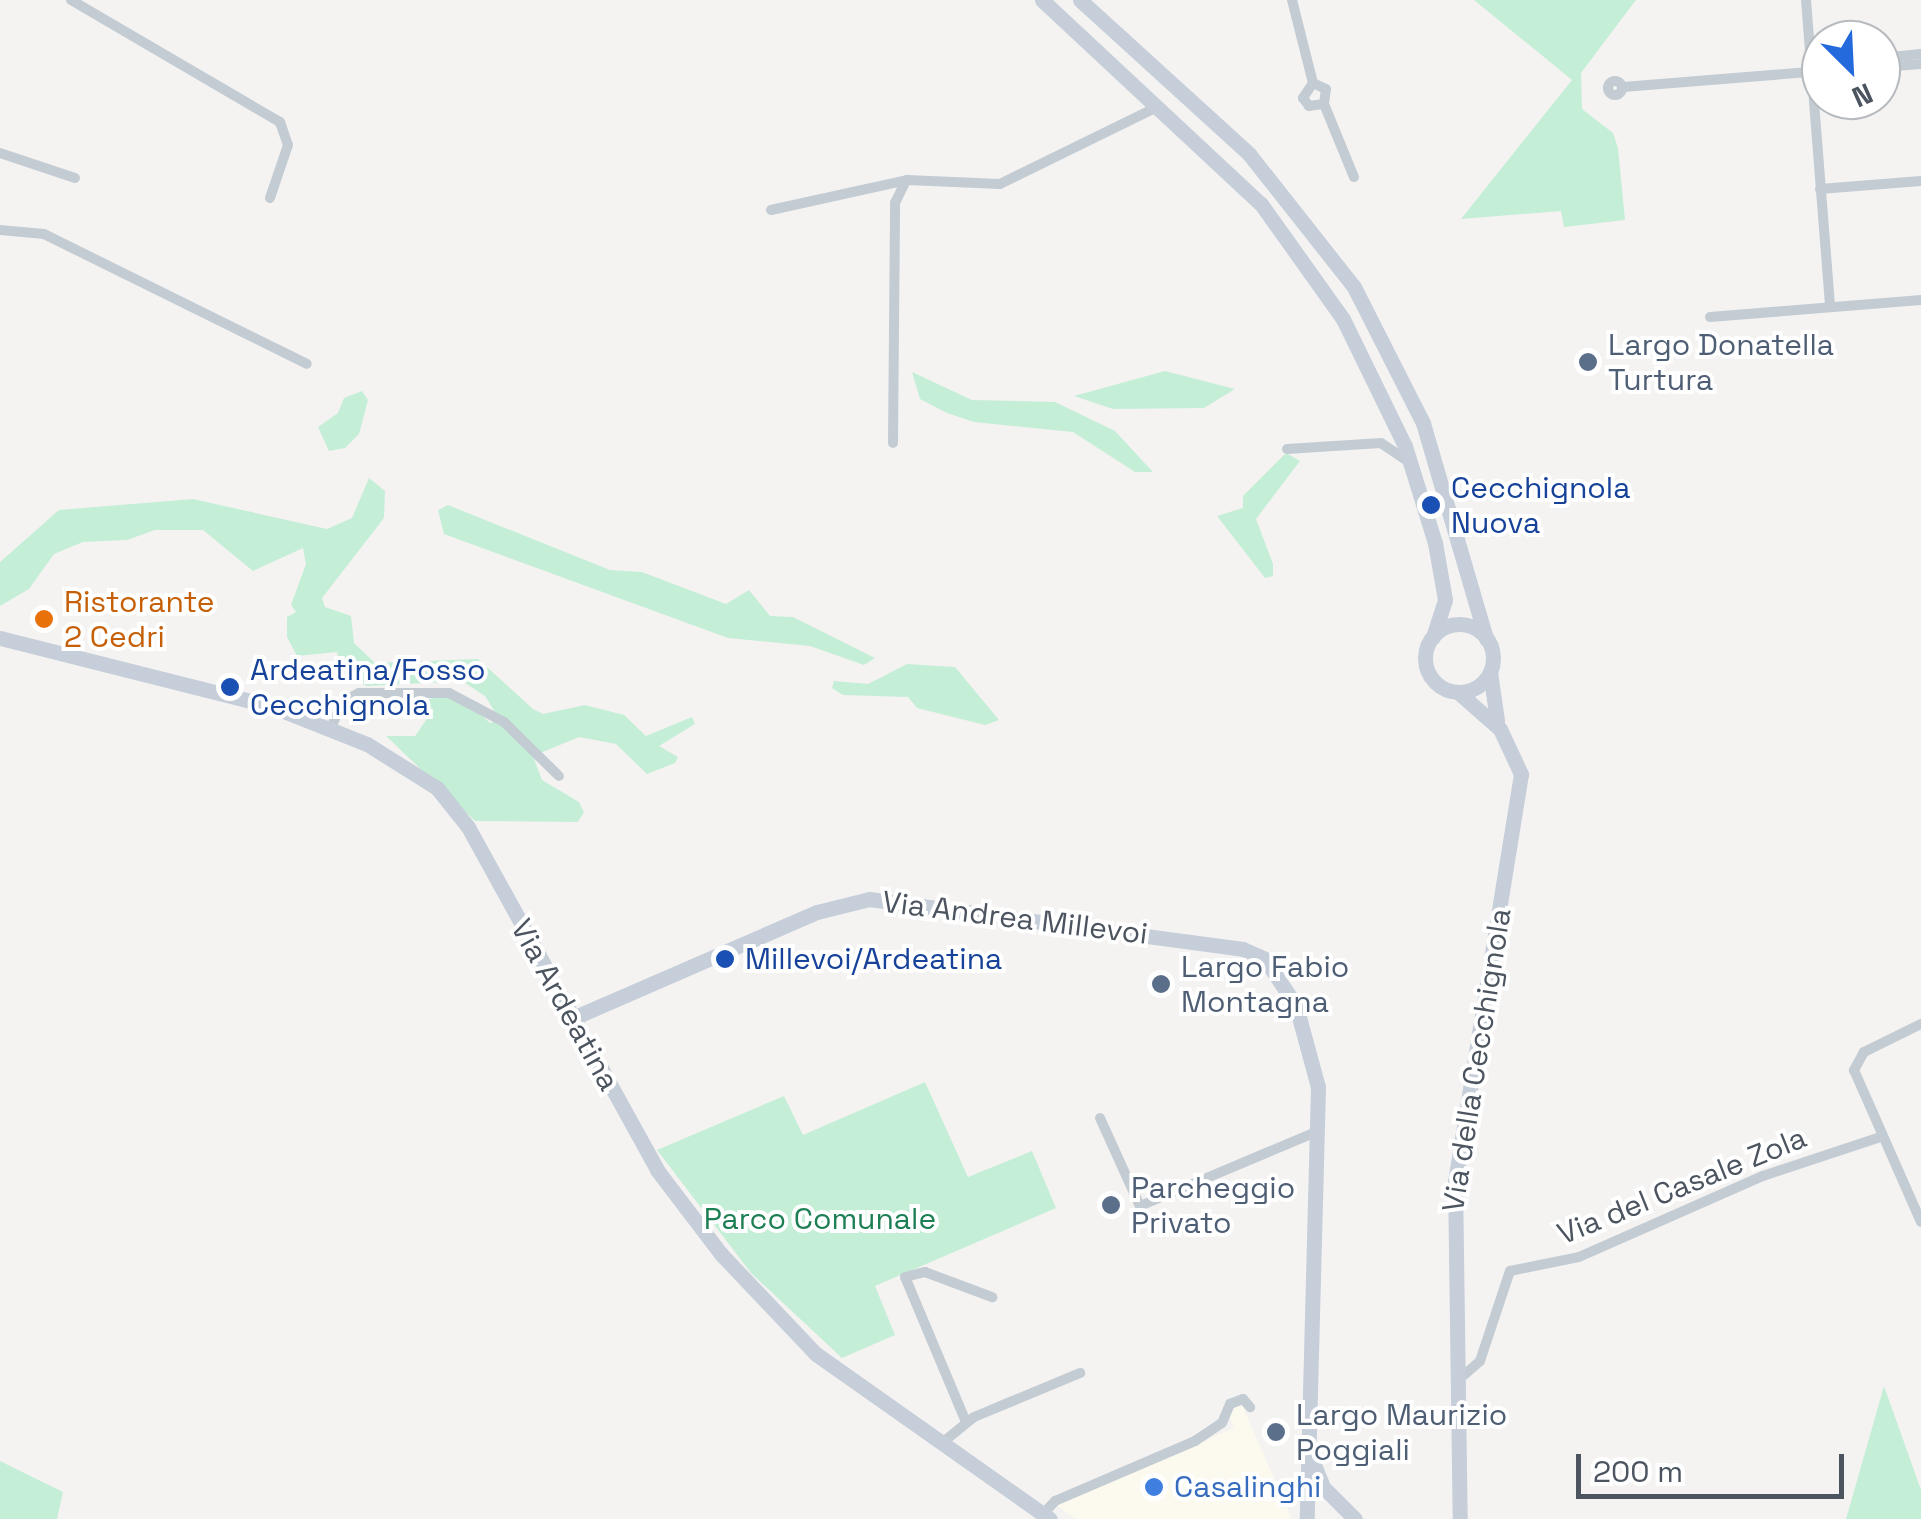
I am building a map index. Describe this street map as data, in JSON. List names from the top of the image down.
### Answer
{
  "streets": {
    "street": [
      "Via Andrea Millevoi",
      "Via Ardeatina",
      "Via della Cecchignola",
      "Via del Casale Zola"
    ]
  },
  "crossings": [
    ["Via Andrea Millevoi", "Via Ardeatina"],
    ["Via della Cecchignola", "Via del Casale Zola"]
  ],
  "parks": ["Parco Comunale"],
  "places": [
    "Largo Donatella Turtura",
    "Cecchignola Nuova",
    "Ristorante 2 Cedri",
    "Ardeatina/Fosso Cecchignola",
    "Millevoi/Ardeatina",
    "Largo Fabio Montagna",
    "Parcheggio Privato",
    "Largo Maurizio Poggiali",
    "Casalinghi"
  ],
  "scale_bar": "200 m",
  "north": "bottom right"
}
